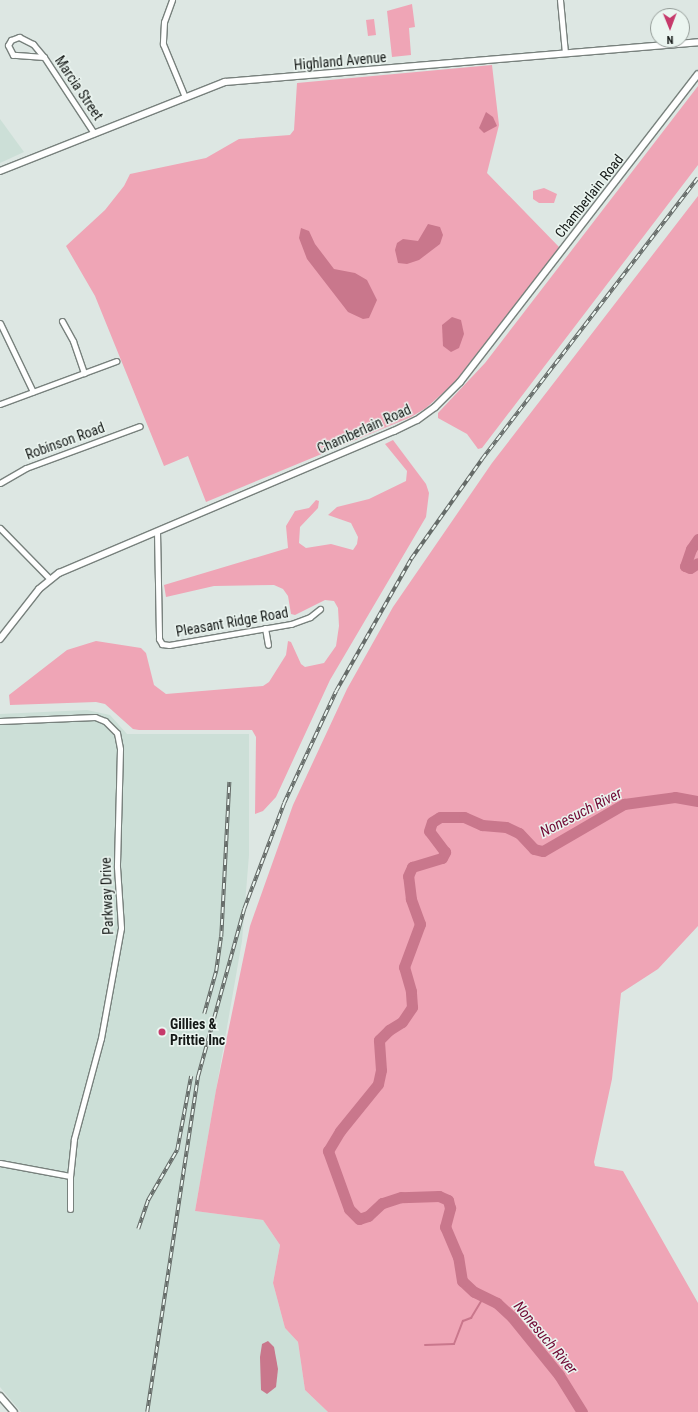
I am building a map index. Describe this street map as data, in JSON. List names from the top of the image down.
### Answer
{
  "streets": {
    "street": [
      "Highland Avenue",
      "Marcia Street",
      "Chamberlain Road",
      "Robinson Road",
      "Pleasant Ridge Road",
      "Parkway Drive"
    ]
  },
  "crossings": [
    ["Highland Avenue", "Marcia Street"],
    ["Chamberlain Road", "Pleasant Ridge Road"]
  ],
  "water": ["Nonesuch River"],
  "places": ["Gillies & Prittie Inc"],
  "north": "bottom"
}
